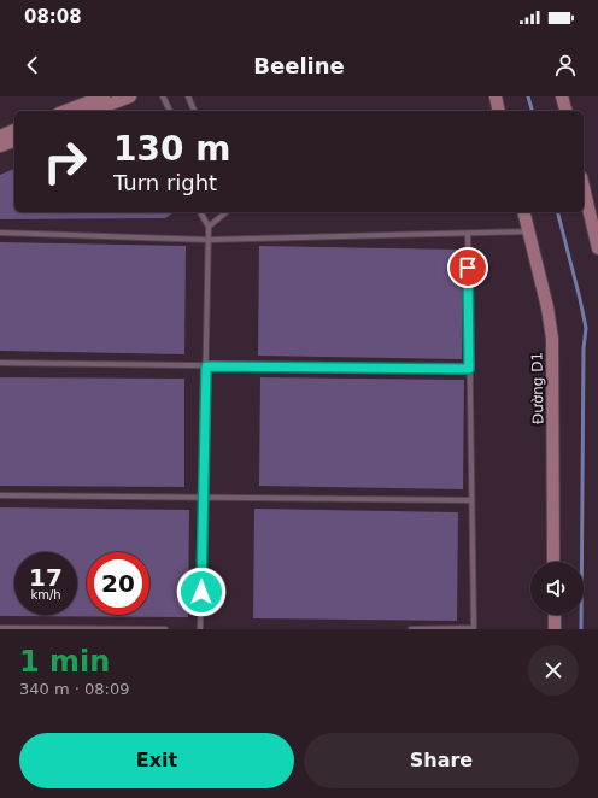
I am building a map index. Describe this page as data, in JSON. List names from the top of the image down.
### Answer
{
  "streets": {
    "street": ["Đường D1"]
  },
  "page": {
    "status": "08:08",
    "header": "Beeline",
    "turn": ["130 m", "Turn right"],
    "speed": "17 km/h",
    "limit": "20",
    "heading": ["1 min", "340 m · 08:09"],
    "buttons": ["Exit", "Share"]
  }
}
